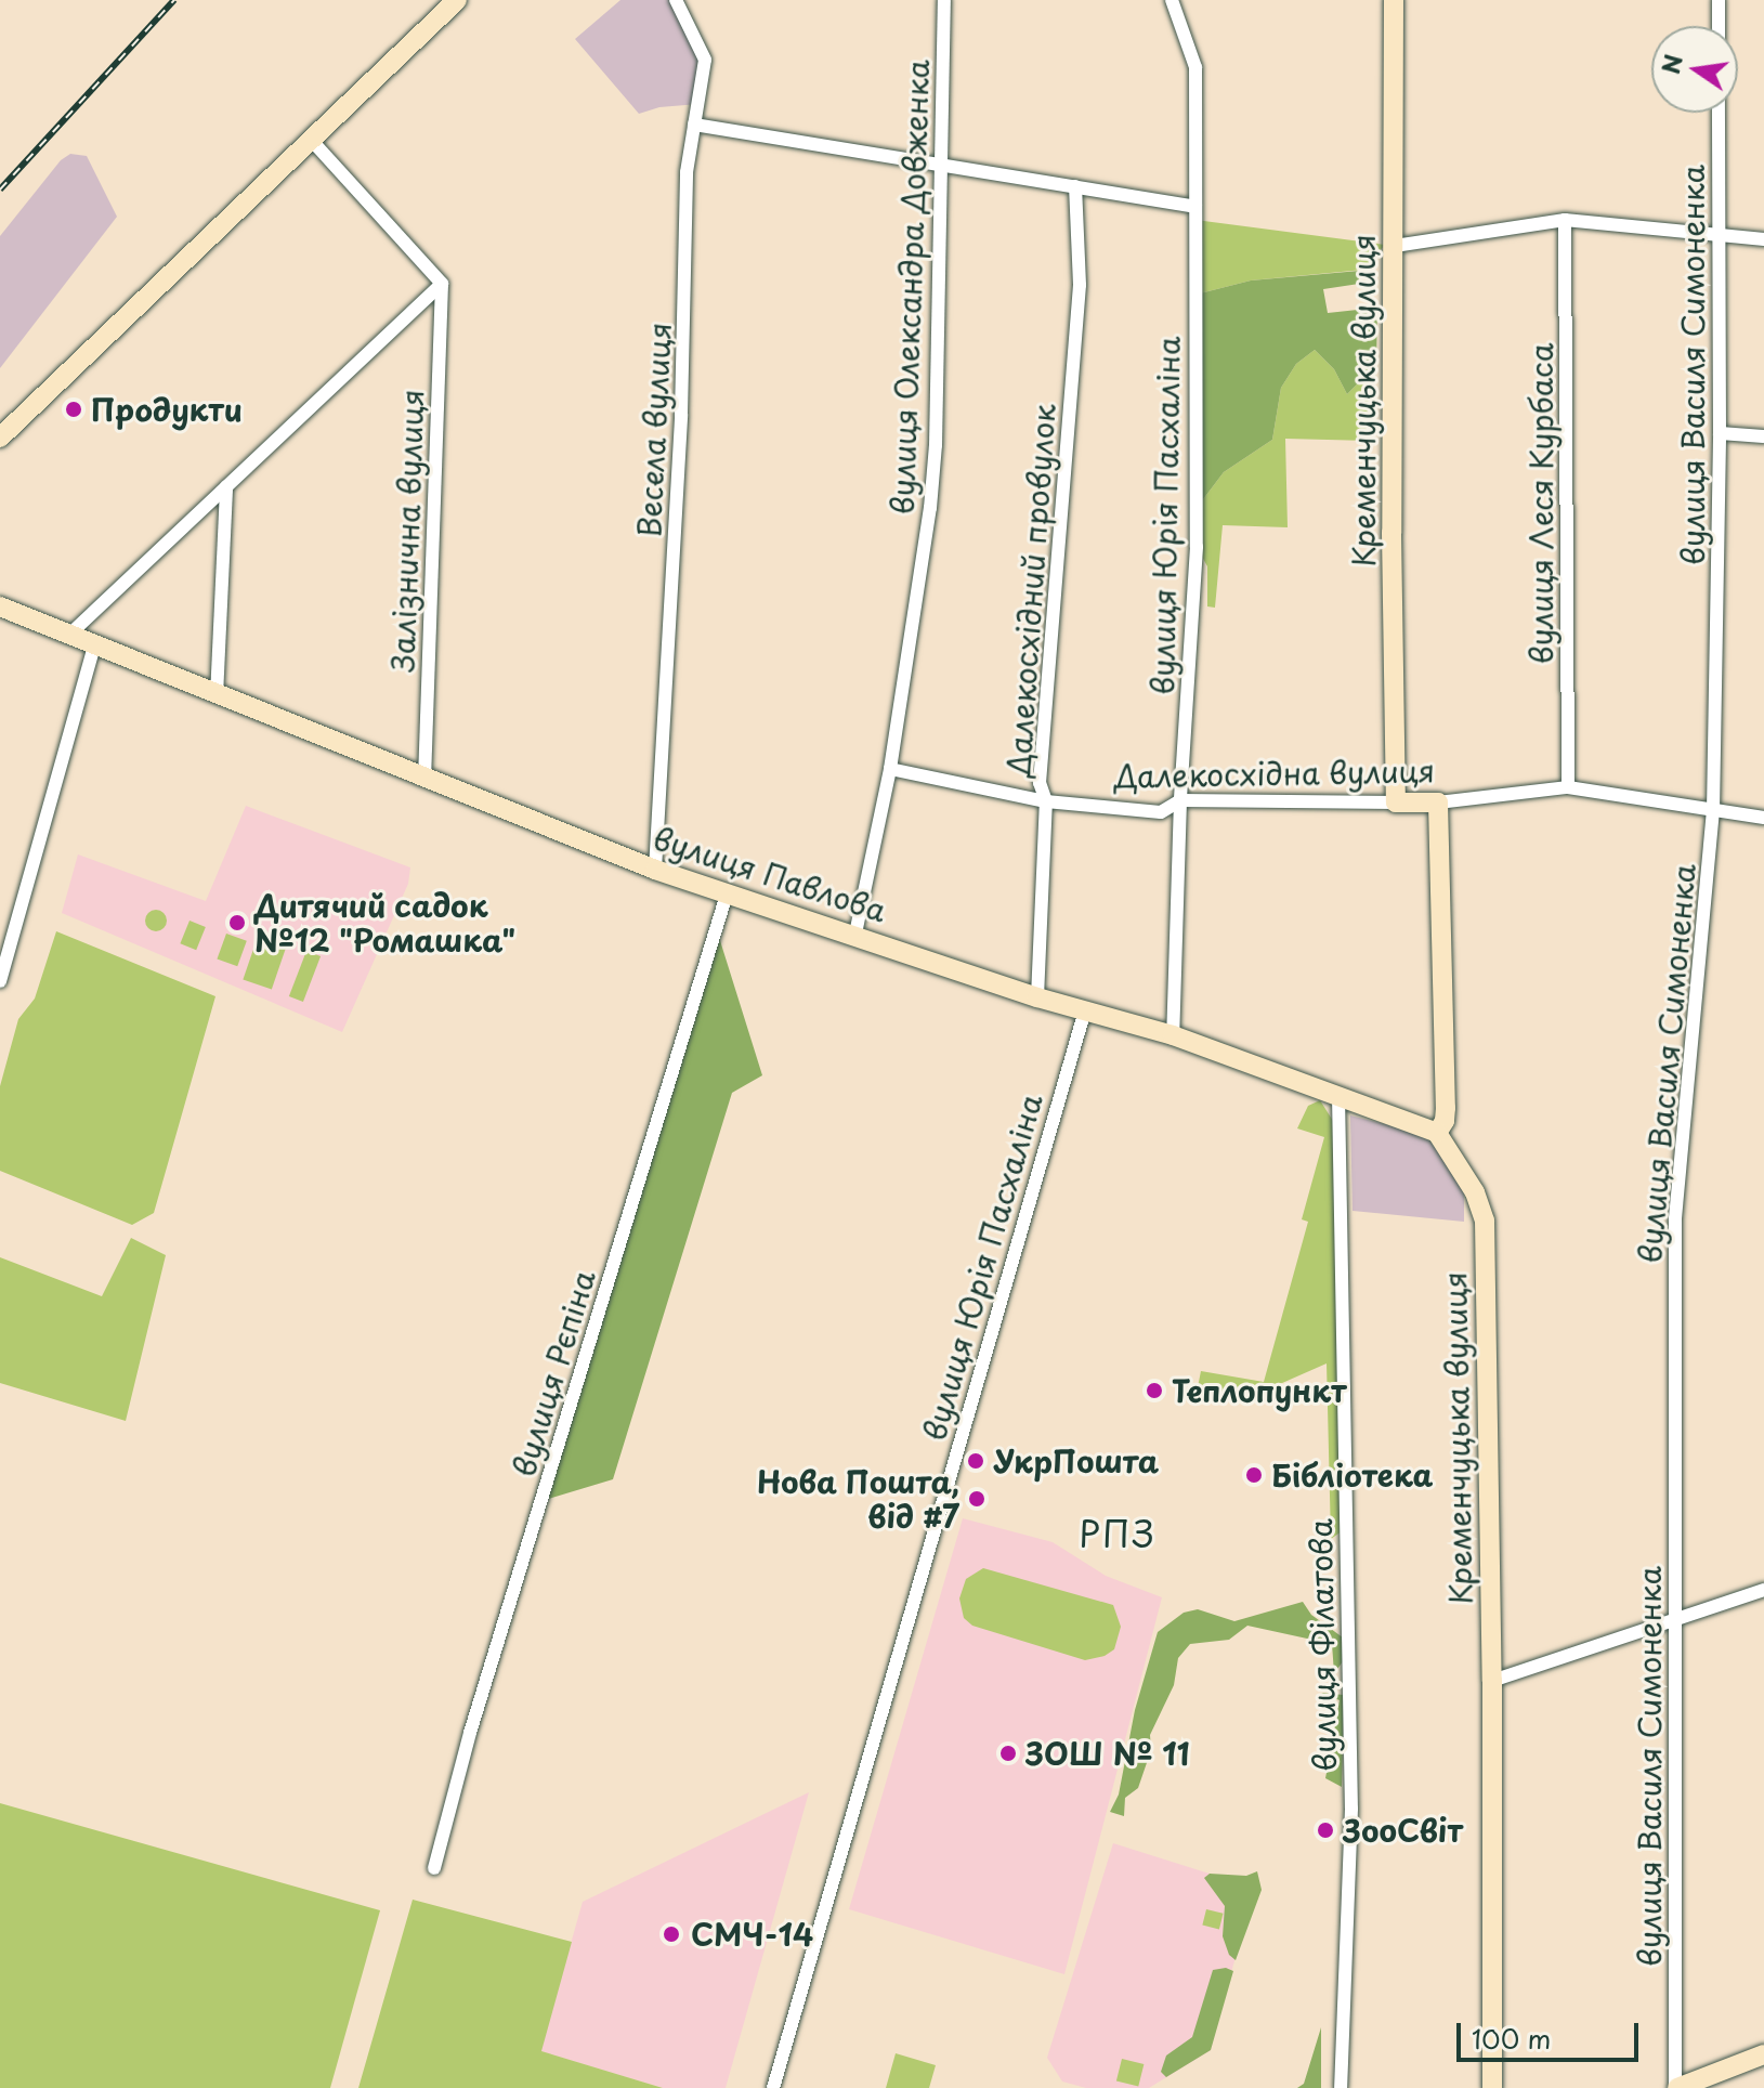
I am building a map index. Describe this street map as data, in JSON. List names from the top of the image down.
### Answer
{
  "streets": {
    "street": [
      "вулиця Олександра Довженка",
      "вулиця Василя Симоненка",
      "Кременчуцька вулиця",
      "Весела вулиця",
      "вулиця Леся Курбаса",
      "вулиця Юрія Пасхаліна",
      "Залізнична вулиця",
      "Далекосхідний провулок",
      "Далекосхідна вулиця",
      "вулиця Павлова",
      "вулиця Рєпіна",
      "вулиця Філатова"
    ]
  },
  "crossings": [
    ["вулиця Олександра Довженка", "Далекосхідна вулиця"],
    ["вулиця Олександра Довженка", "вулиця Павлова"],
    ["вулиця Василя Симоненка", "Далекосхідна вулиця"],
    ["Кременчуцька вулиця", "Далекосхідна вулиця"],
    ["Кременчуцька вулиця", "вулиця Павлова"],
    ["Весела вулиця", "вулиця Павлова"],
    ["вулиця Леся Курбаса", "Далекосхідна вулиця"],
    ["вулиця Юрія Пасхаліна", "Далекосхідна вулиця"],
    ["вулиця Юрія Пасхаліна", "вулиця Павлова"],
    ["Залізнична вулиця", "вулиця Павлова"],
    ["Далекосхідний провулок", "Далекосхідна вулиця"],
    ["Далекосхідний провулок", "вулиця Павлова"],
    ["вулиця Павлова", "вулиця Рєпіна"],
    ["вулиця Павлова", "вулиця Філатова"]
  ],
  "districts": ["РПЗ"],
  "places": [
    "Продукти",
    "Дитячий садок №12 \"Ромашка\"",
    "Теплопункт",
    "УкрПошта",
    "Бібліотека",
    "Нова Пошта, від #7",
    "ЗОШ № 11",
    "ЗооСвiт",
    "СМЧ-14"
  ],
  "scale_bar": "100 m",
  "north": "left"
}
